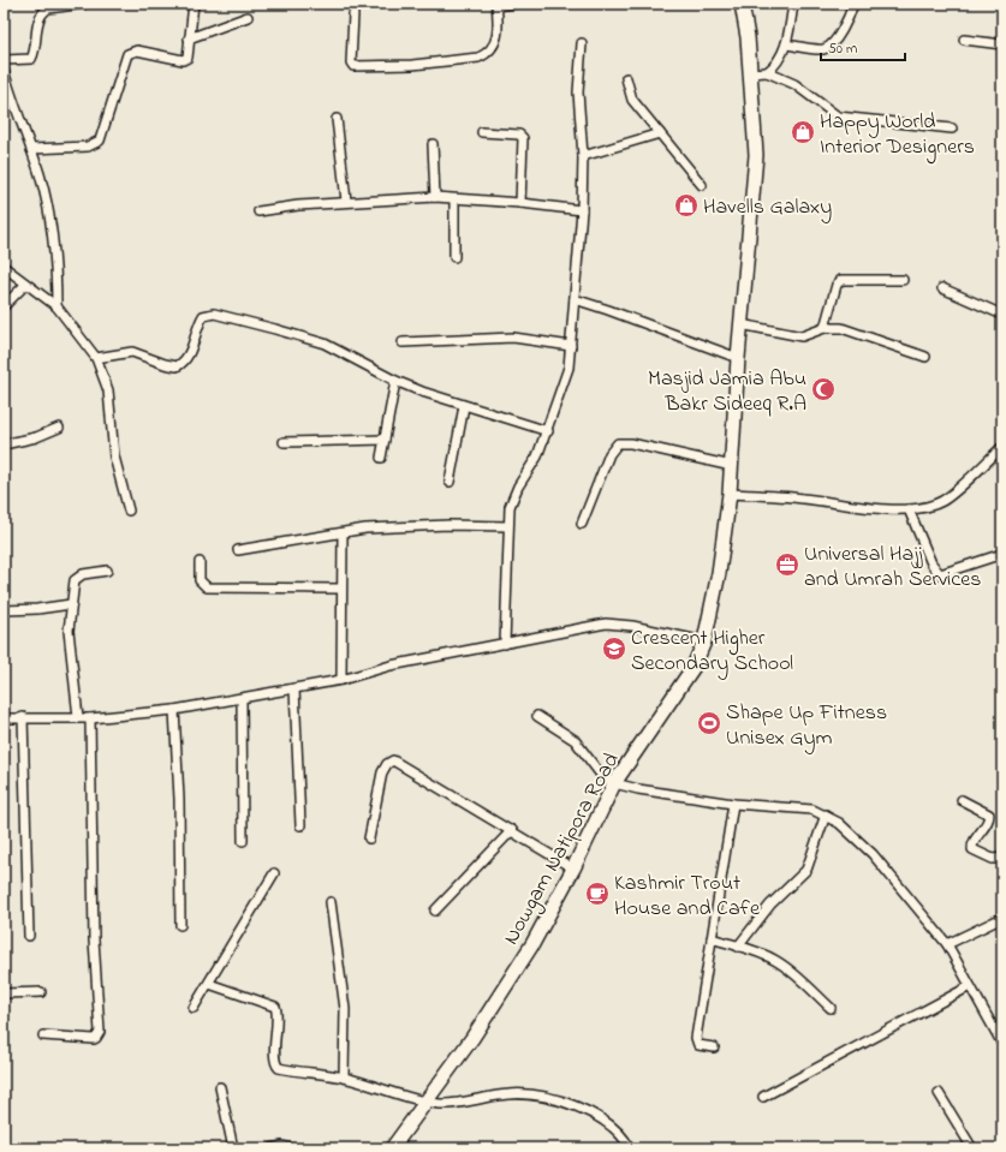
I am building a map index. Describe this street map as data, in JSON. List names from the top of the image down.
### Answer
{
  "streets": {
    "main road": ["Nowgam Natipora Road"]
  },
  "places": {
    "shop": ["Happy World Interior Designers", "Havells Galaxy"],
    "mosque": ["Masjid Jamia Abu Bakr Sideeq R.A"],
    "office": ["Universal Hajj and Umrah Services"],
    "school or university": ["Crescent Higher Secondary School"],
    "sports": ["Shape Up Fitness Unisex Gym"],
    "cafe": ["Kashmir Trout House and Cafe"]
  },
  "scale_bar": "50 m"
}
